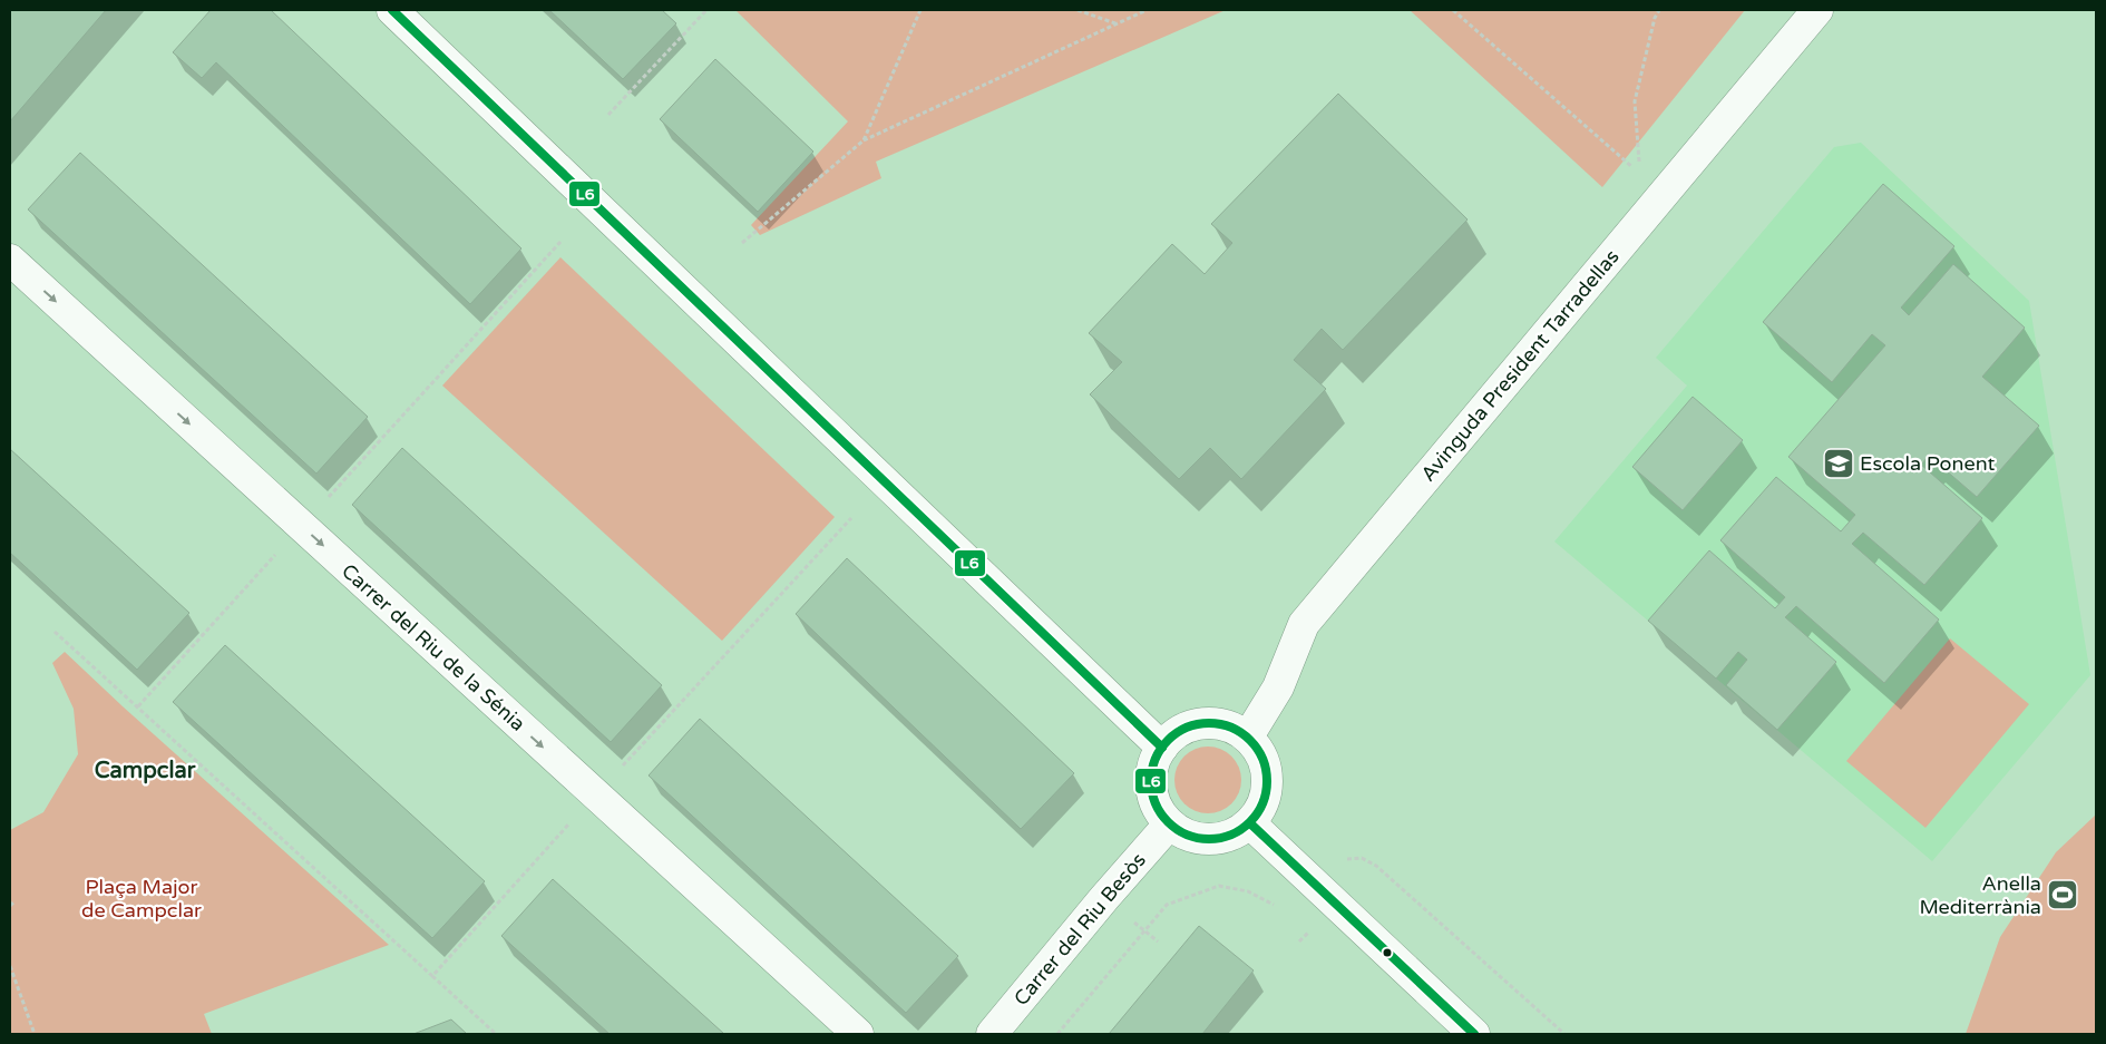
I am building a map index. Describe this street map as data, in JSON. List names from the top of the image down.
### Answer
{
  "streets": {
    "street": ["Avinguda President Tarradellas", "Carrer del Riu de la Sénia", "Carrer del Riu Besòs"]
  },
  "crossings": [
    ["Avinguda President Tarradellas", "Carrer del Riu Besòs"]
  ],
  "one_way": ["Carrer del Riu de la Sénia"],
  "districts": ["Campclar"],
  "parks": ["Plaça Major de Campclar"],
  "places": {
    "school or university": ["Escola Ponent"],
    "sports": ["Anella Mediterrània"]
  },
  "lines": ["transit line L6"]
}
